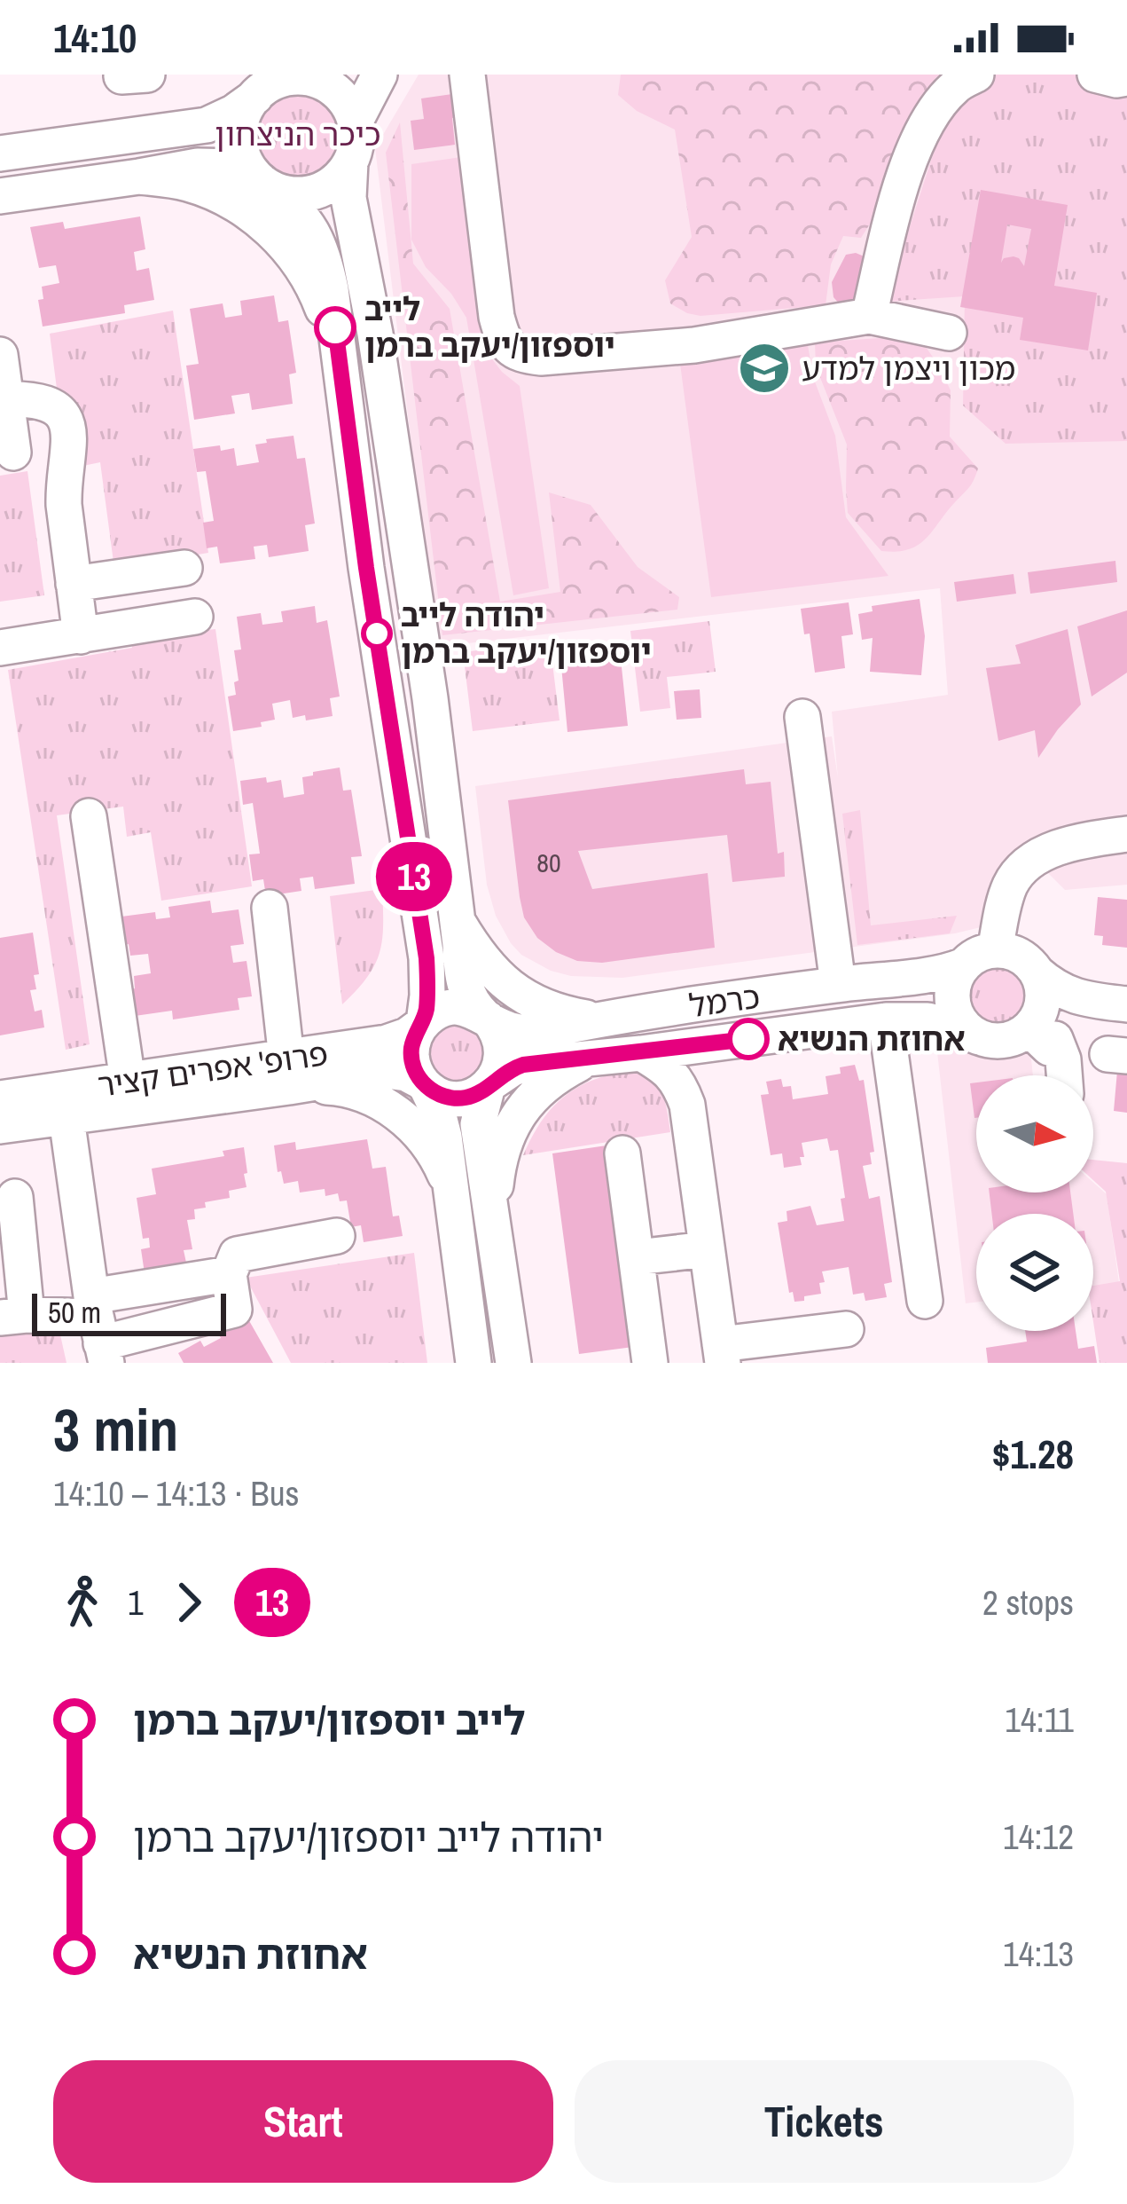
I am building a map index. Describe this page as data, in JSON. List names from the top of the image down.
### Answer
{
  "streets": {
    "street": ["כרמל", "פרופ' אפרים קציר"]
  },
  "crossings": [
    ["כרמל", "פרופ' אפרים קציר"]
  ],
  "parks": ["כיכר הניצחון"],
  "places": {
    "other": ["לייב יוספזון/יעקב ברמן", "יהודה לייב יוספזון/יעקב ברמן", "אחוזת הנשיא"],
    "school or university": ["מכון ויצמן למדע"]
  },
  "lines": ["bus line 13"],
  "house_numbers": ["80"],
  "scale_bar": "50 m",
  "north": "right",
  "page": {
    "status": "14:10",
    "on_map": "13",
    "scale": "50 m",
    "heading": ["3 min", "14:10 – 14:13 · Bus", "$1.28"],
    "legs": ["1", "13", "2 stops"],
    "list": [
      {
        "name": "לייב יוספזון/יעקב ברמן",
        "value": "14:11"
      },
      {
        "name": "יהודה לייב יוספזון/יעקב ברמן",
        "value": "14:12"
      },
      {
        "name": "אחוזת הנשיא",
        "value": "14:13"
      }
    ],
    "buttons": ["Start", "Tickets"]
  }
}
